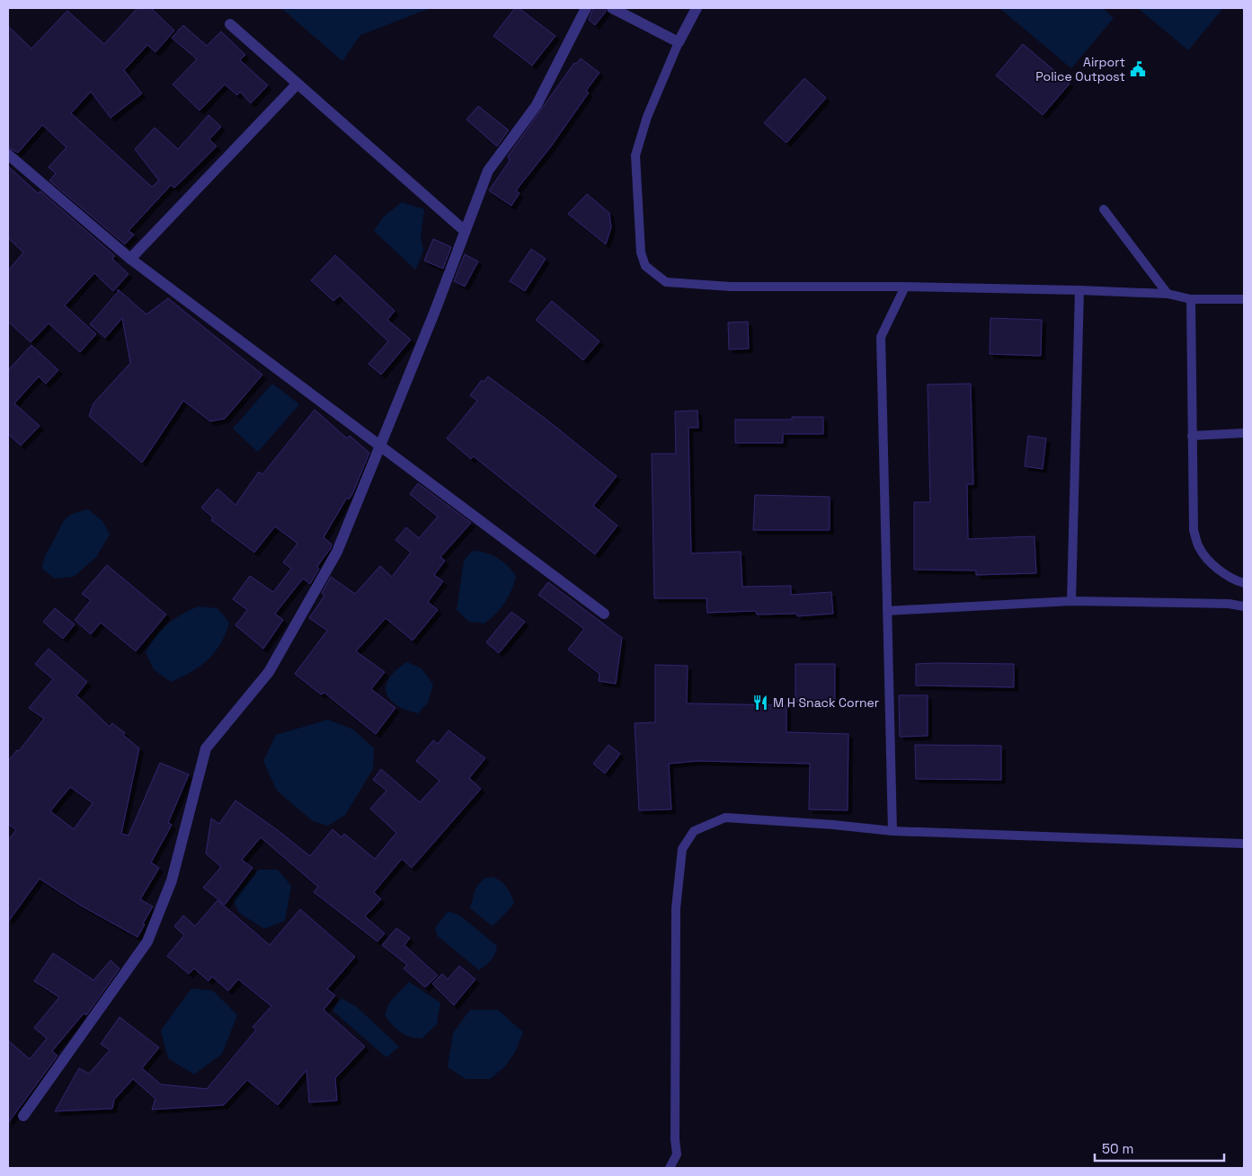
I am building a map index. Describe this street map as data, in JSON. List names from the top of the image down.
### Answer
{
  "places": {
    "public building": ["Airport Police Outpost"],
    "restaurant": ["M H Snack Corner"]
  },
  "scale_bar": "50 m"
}
